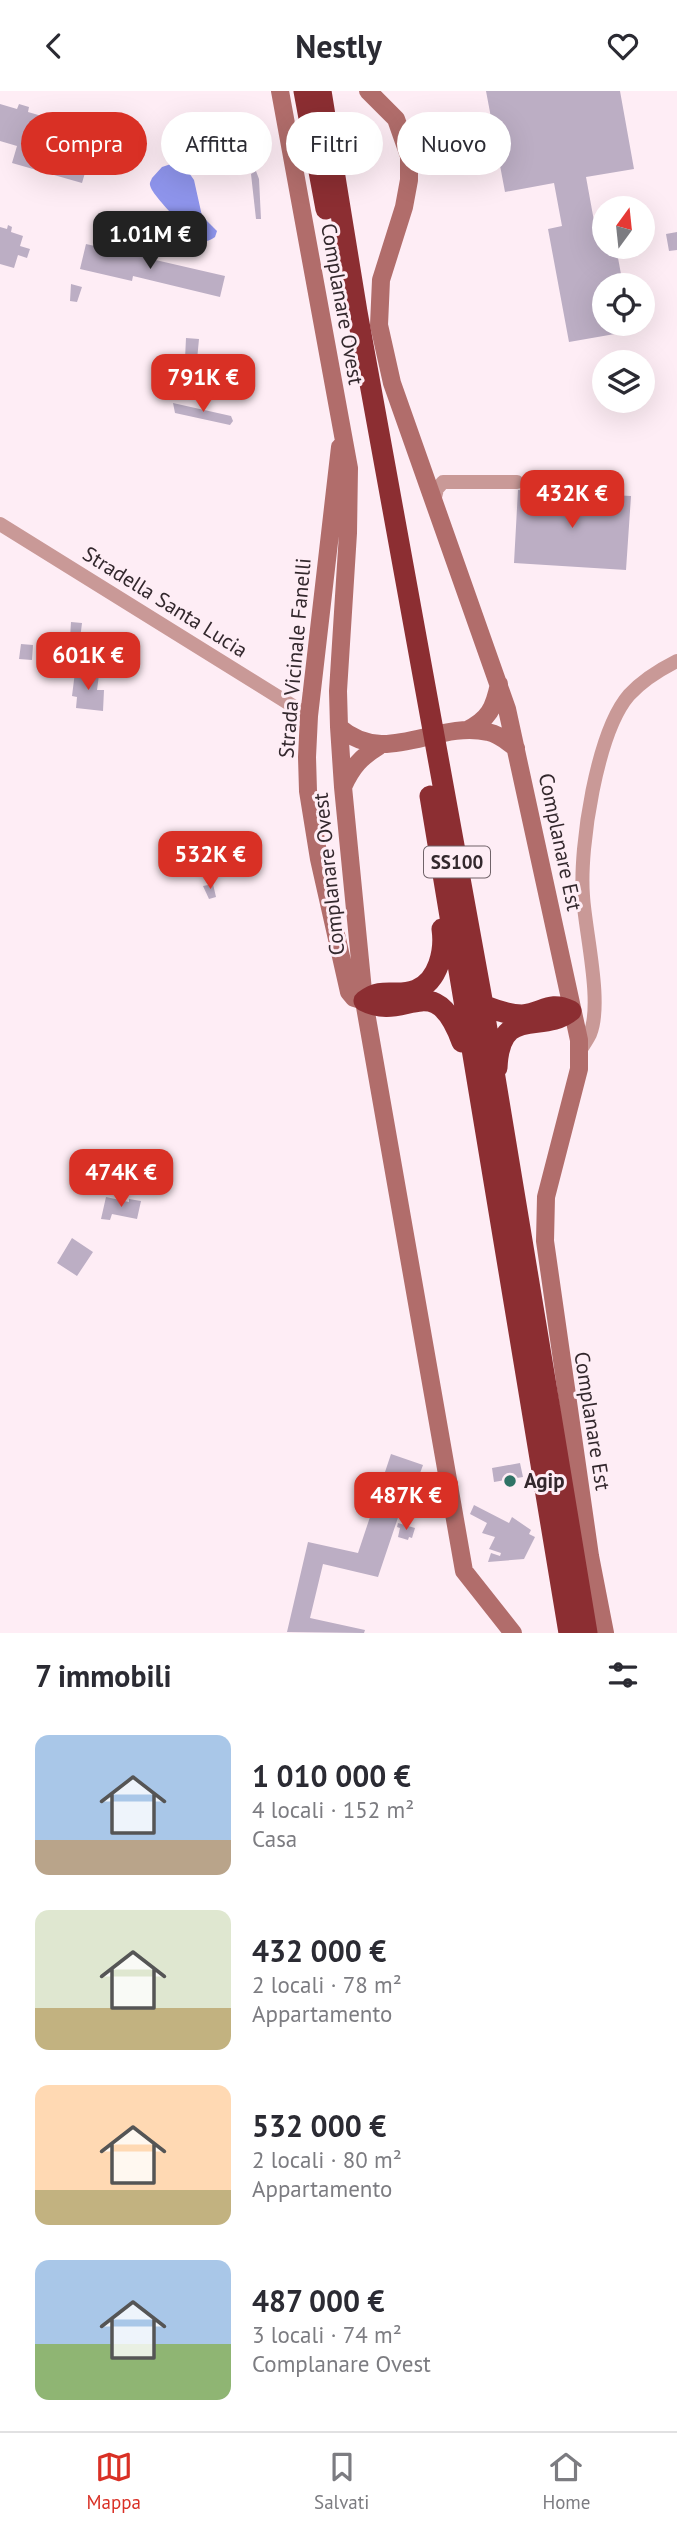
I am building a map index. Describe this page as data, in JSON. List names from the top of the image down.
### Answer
{
  "streets": {
    "highway": ["SS100"],
    "main road": ["Complanare Ovest", "Strada Vicinale Fanelli", "Complanare Est"],
    "street": ["Stradella Santa Lucia"]
  },
  "crossings": [
    ["Complanare Ovest", "Strada Vicinale Fanelli"],
    ["Complanare Ovest", "SS100"],
    ["Stradella Santa Lucia", "Strada Vicinale Fanelli"],
    ["Strada Vicinale Fanelli", "SS100"],
    ["Complanare Est", "SS100"]
  ],
  "places": ["Agip"],
  "north": "top",
  "page": {
    "header": "Nestly",
    "chip": [
      "Compra",
      "Affitta",
      "Filtri",
      "Nuovo"
    ],
    "price": [
      "1.01M €",
      "791K €",
      "432K €",
      "601K €",
      "532K €",
      "474K €",
      "487K €"
    ],
    "heading": "7 immobili",
    "list": [
      {
        "name": "1 010 000 €",
        "note": "4 locali · 152 m² · Casa"
      },
      {
        "name": "432 000 €",
        "note": "2 locali · 78 m² · Appartamento"
      },
      {
        "name": "532 000 €",
        "note": "2 locali · 80 m² · Appartamento"
      },
      {
        "name": "487 000 €",
        "note": "3 locali · 74 m² · Complanare Ovest"
      }
    ],
    "tabs": ["Mappa", "Salvati", "Home"]
  }
}
